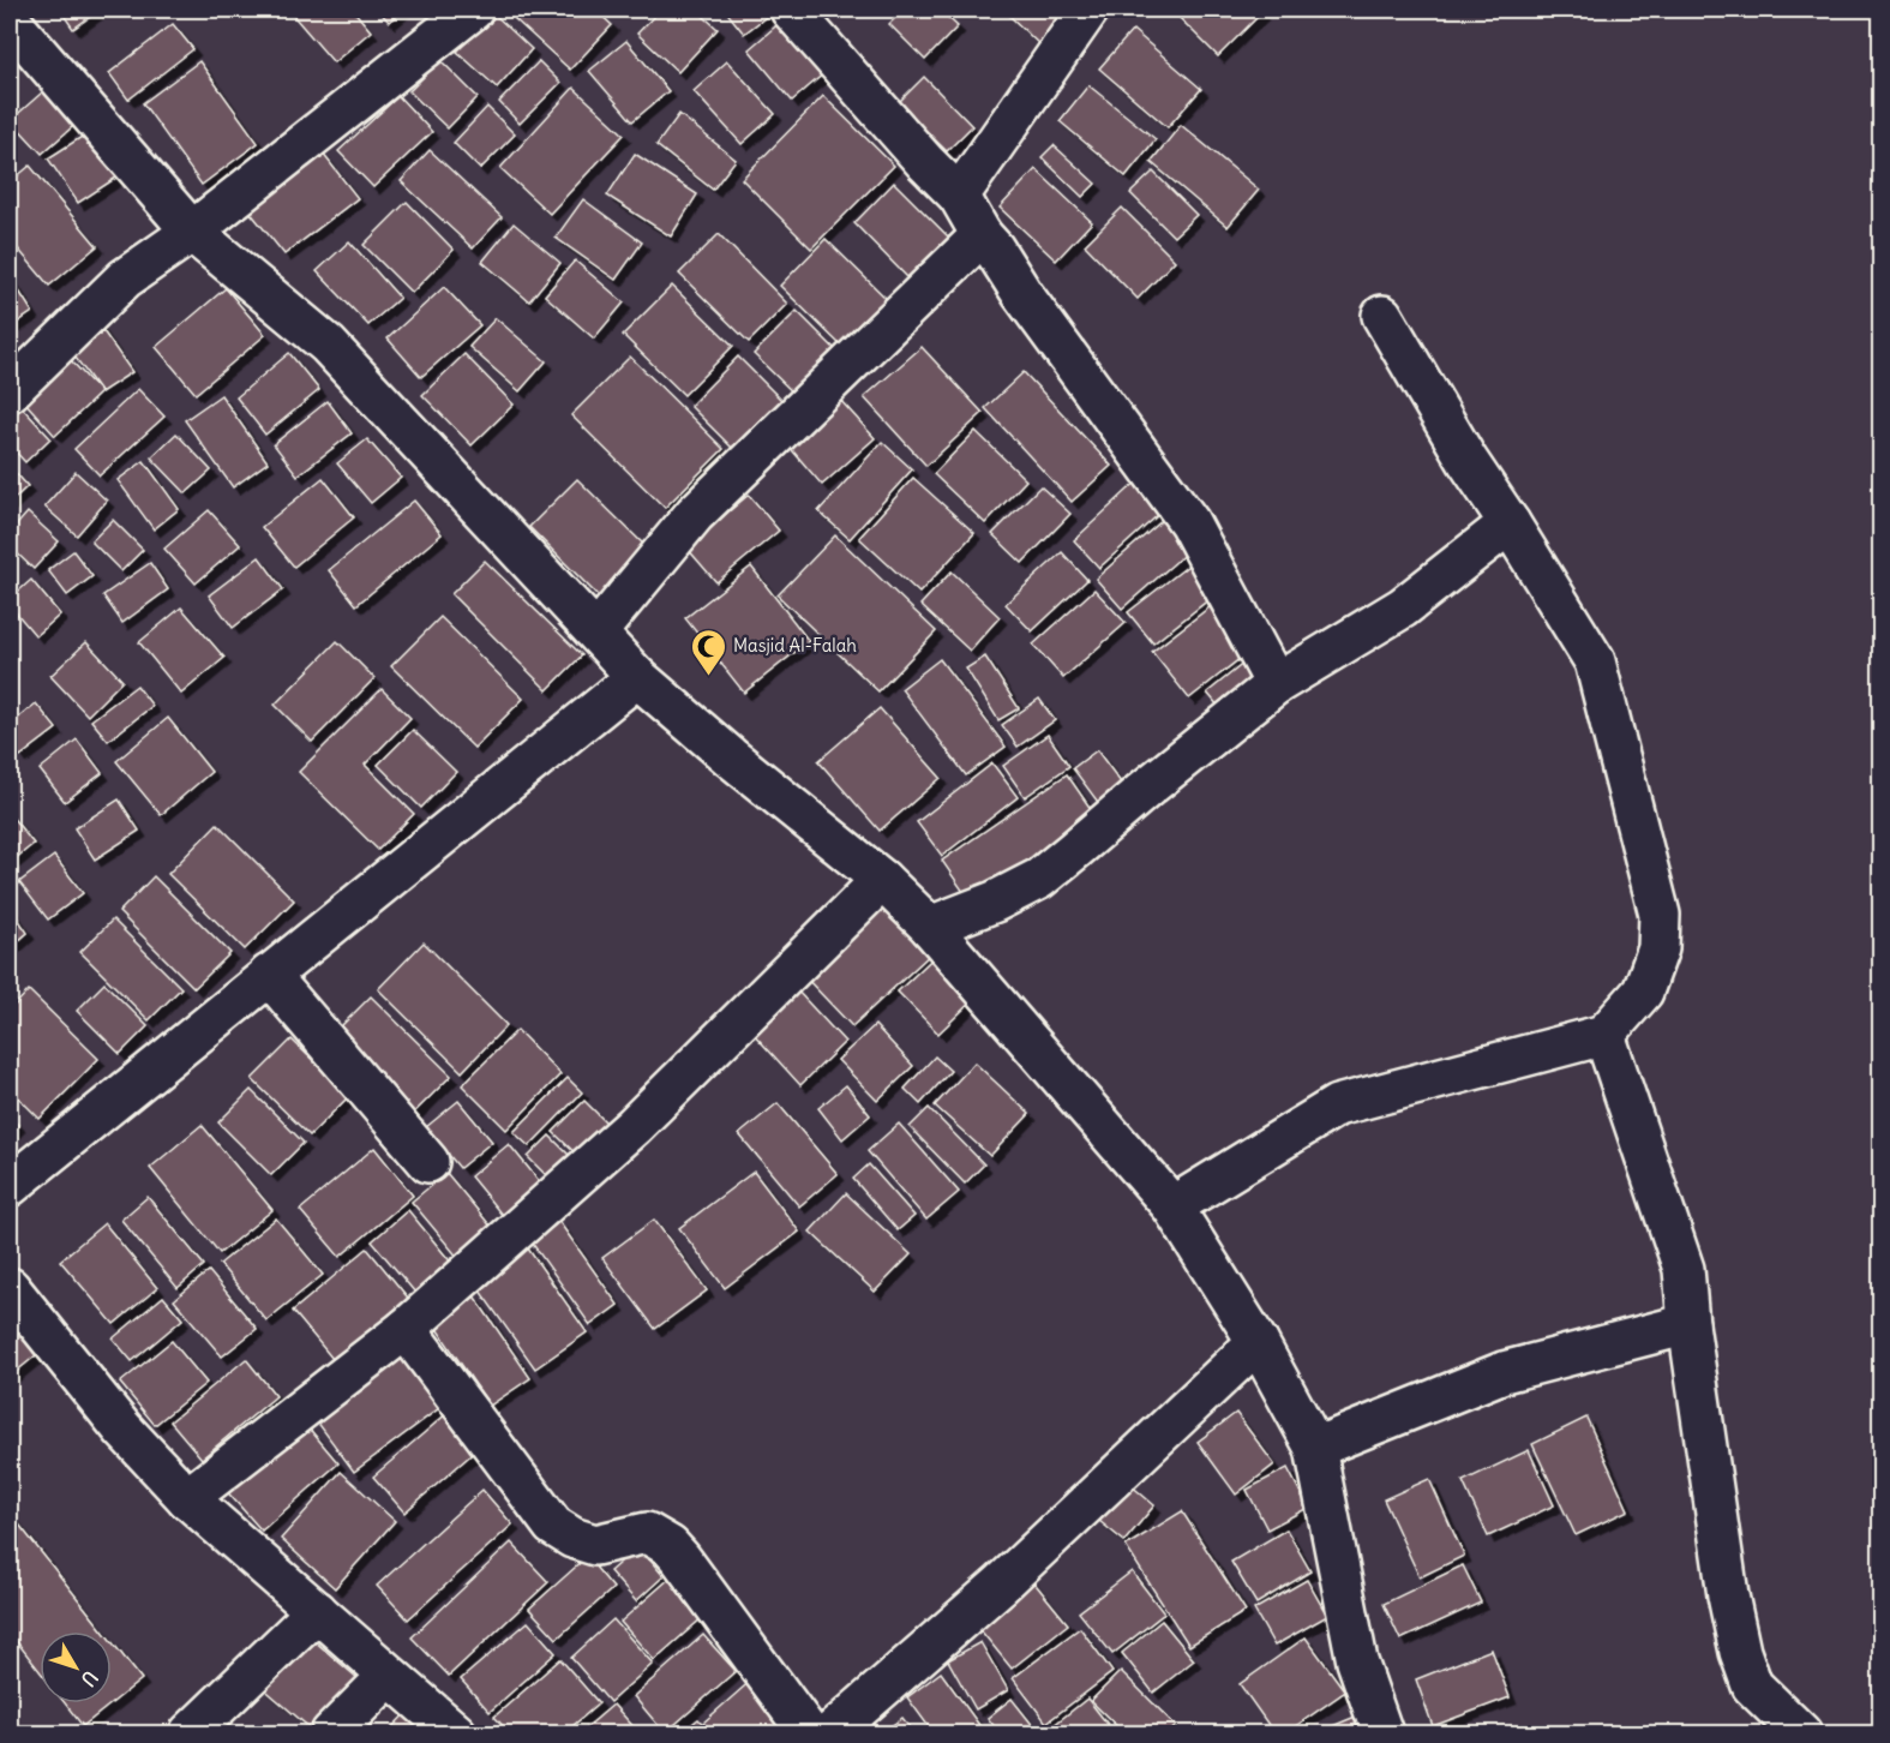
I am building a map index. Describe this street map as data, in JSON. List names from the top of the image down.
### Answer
{
  "places": {
    "mosque": ["Masjid Al-Falah"]
  },
  "north": "bottom right"
}
